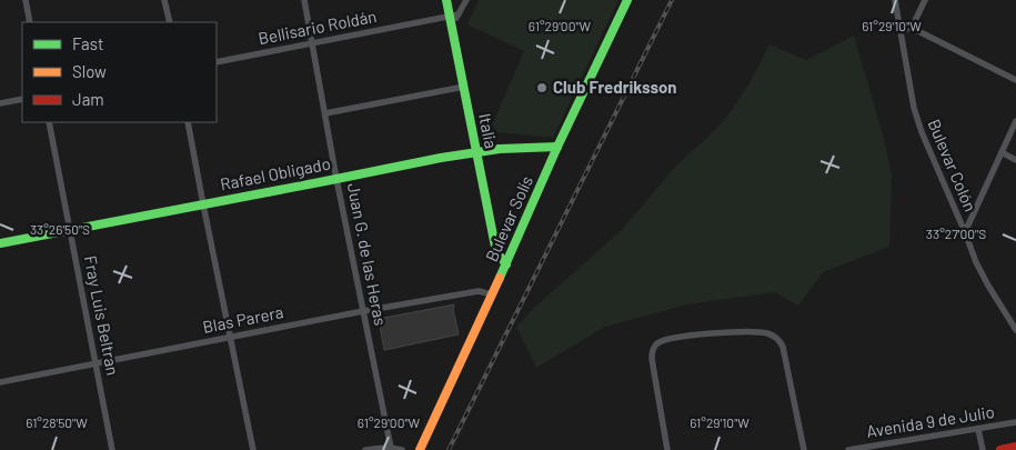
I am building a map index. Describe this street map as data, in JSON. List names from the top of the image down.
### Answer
{
  "streets": {
    "main road": ["Italia", "Rafael Obligado", "Bulevar Solís"],
    "street": [
      "Bellisario Roldán",
      "Bulevar Colón",
      "Juan G. de las Heras",
      "Fray Luis Beltran",
      "Blas Parera",
      "Avenida 9 de Julio"
    ]
  },
  "crossings": [
    ["Bellisario Roldán", "Italia"],
    ["Bellisario Roldán", "Juan G. de las Heras"],
    ["Italia", "Rafael Obligado"],
    ["Italia", "Bulevar Solís"],
    ["Rafael Obligado", "Bulevar Solís"],
    ["Rafael Obligado", "Juan G. de las Heras"],
    ["Rafael Obligado", "Fray Luis Beltran"],
    ["Bulevar Solís", "Blas Parera"],
    ["Juan G. de las Heras", "Blas Parera"],
    ["Fray Luis Beltran", "Blas Parera"]
  ],
  "places": ["Club Fredriksson"],
  "legend": ["Fast", "Slow", "Jam"],
  "coordinates": [
    "61°29'00\"W",
    "61°29'10\"W",
    "33°26'50\"S",
    "33°27'00\"S",
    "61°28'50\"W"
  ]
}
